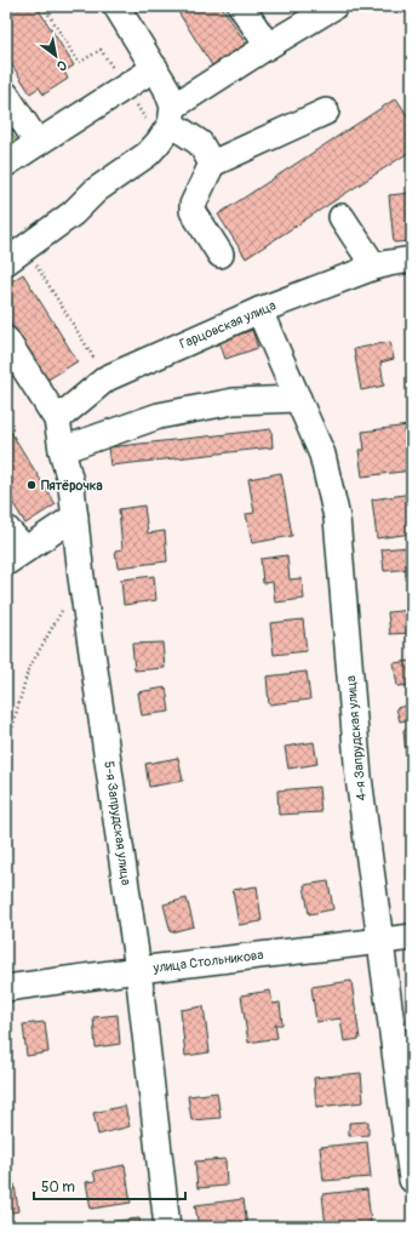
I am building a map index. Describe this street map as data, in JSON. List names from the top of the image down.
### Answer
{
  "streets": {
    "street": [
      "Гарцовская улица",
      "4-я Запрудская улица",
      "5-я Запрудская улица",
      "улица Стольникова"
    ]
  },
  "crossings": [
    ["Гарцовская улица", "4-я Запрудская улица"],
    ["Гарцовская улица", "5-я Запрудская улица"],
    ["4-я Запрудская улица", "улица Стольникова"],
    ["5-я Запрудская улица", "улица Стольникова"]
  ],
  "places": ["Пятёрочка"],
  "scale_bar": "50 m",
  "north": "bottom right"
}
